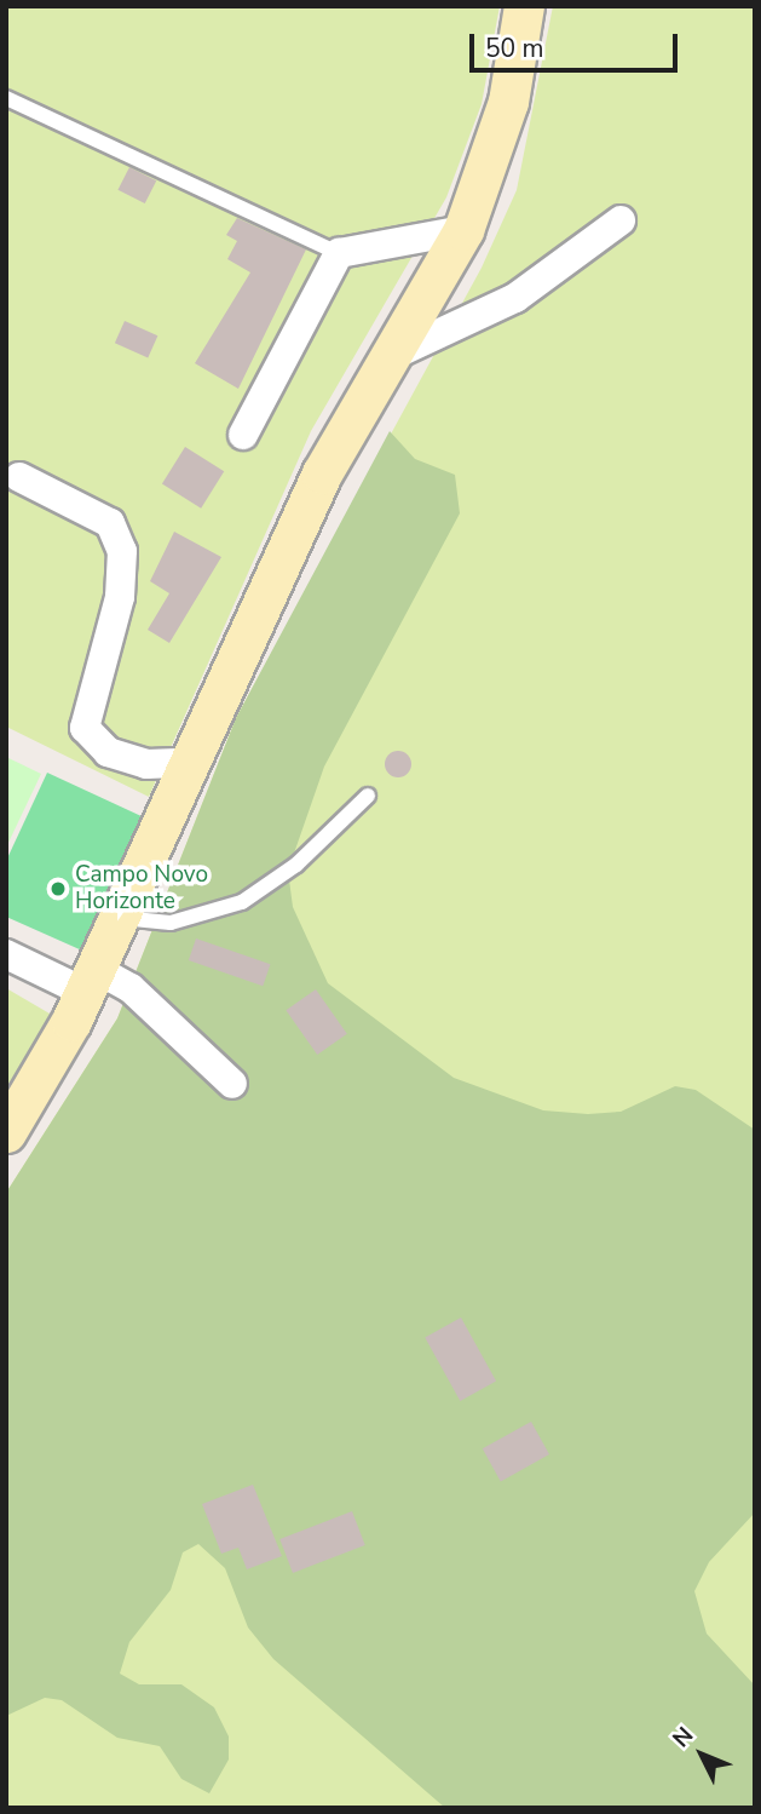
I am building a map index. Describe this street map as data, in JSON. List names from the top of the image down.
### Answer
{
  "places": ["Campo Novo Horizonte"],
  "scale_bar": "50 m",
  "north": "top left"
}
